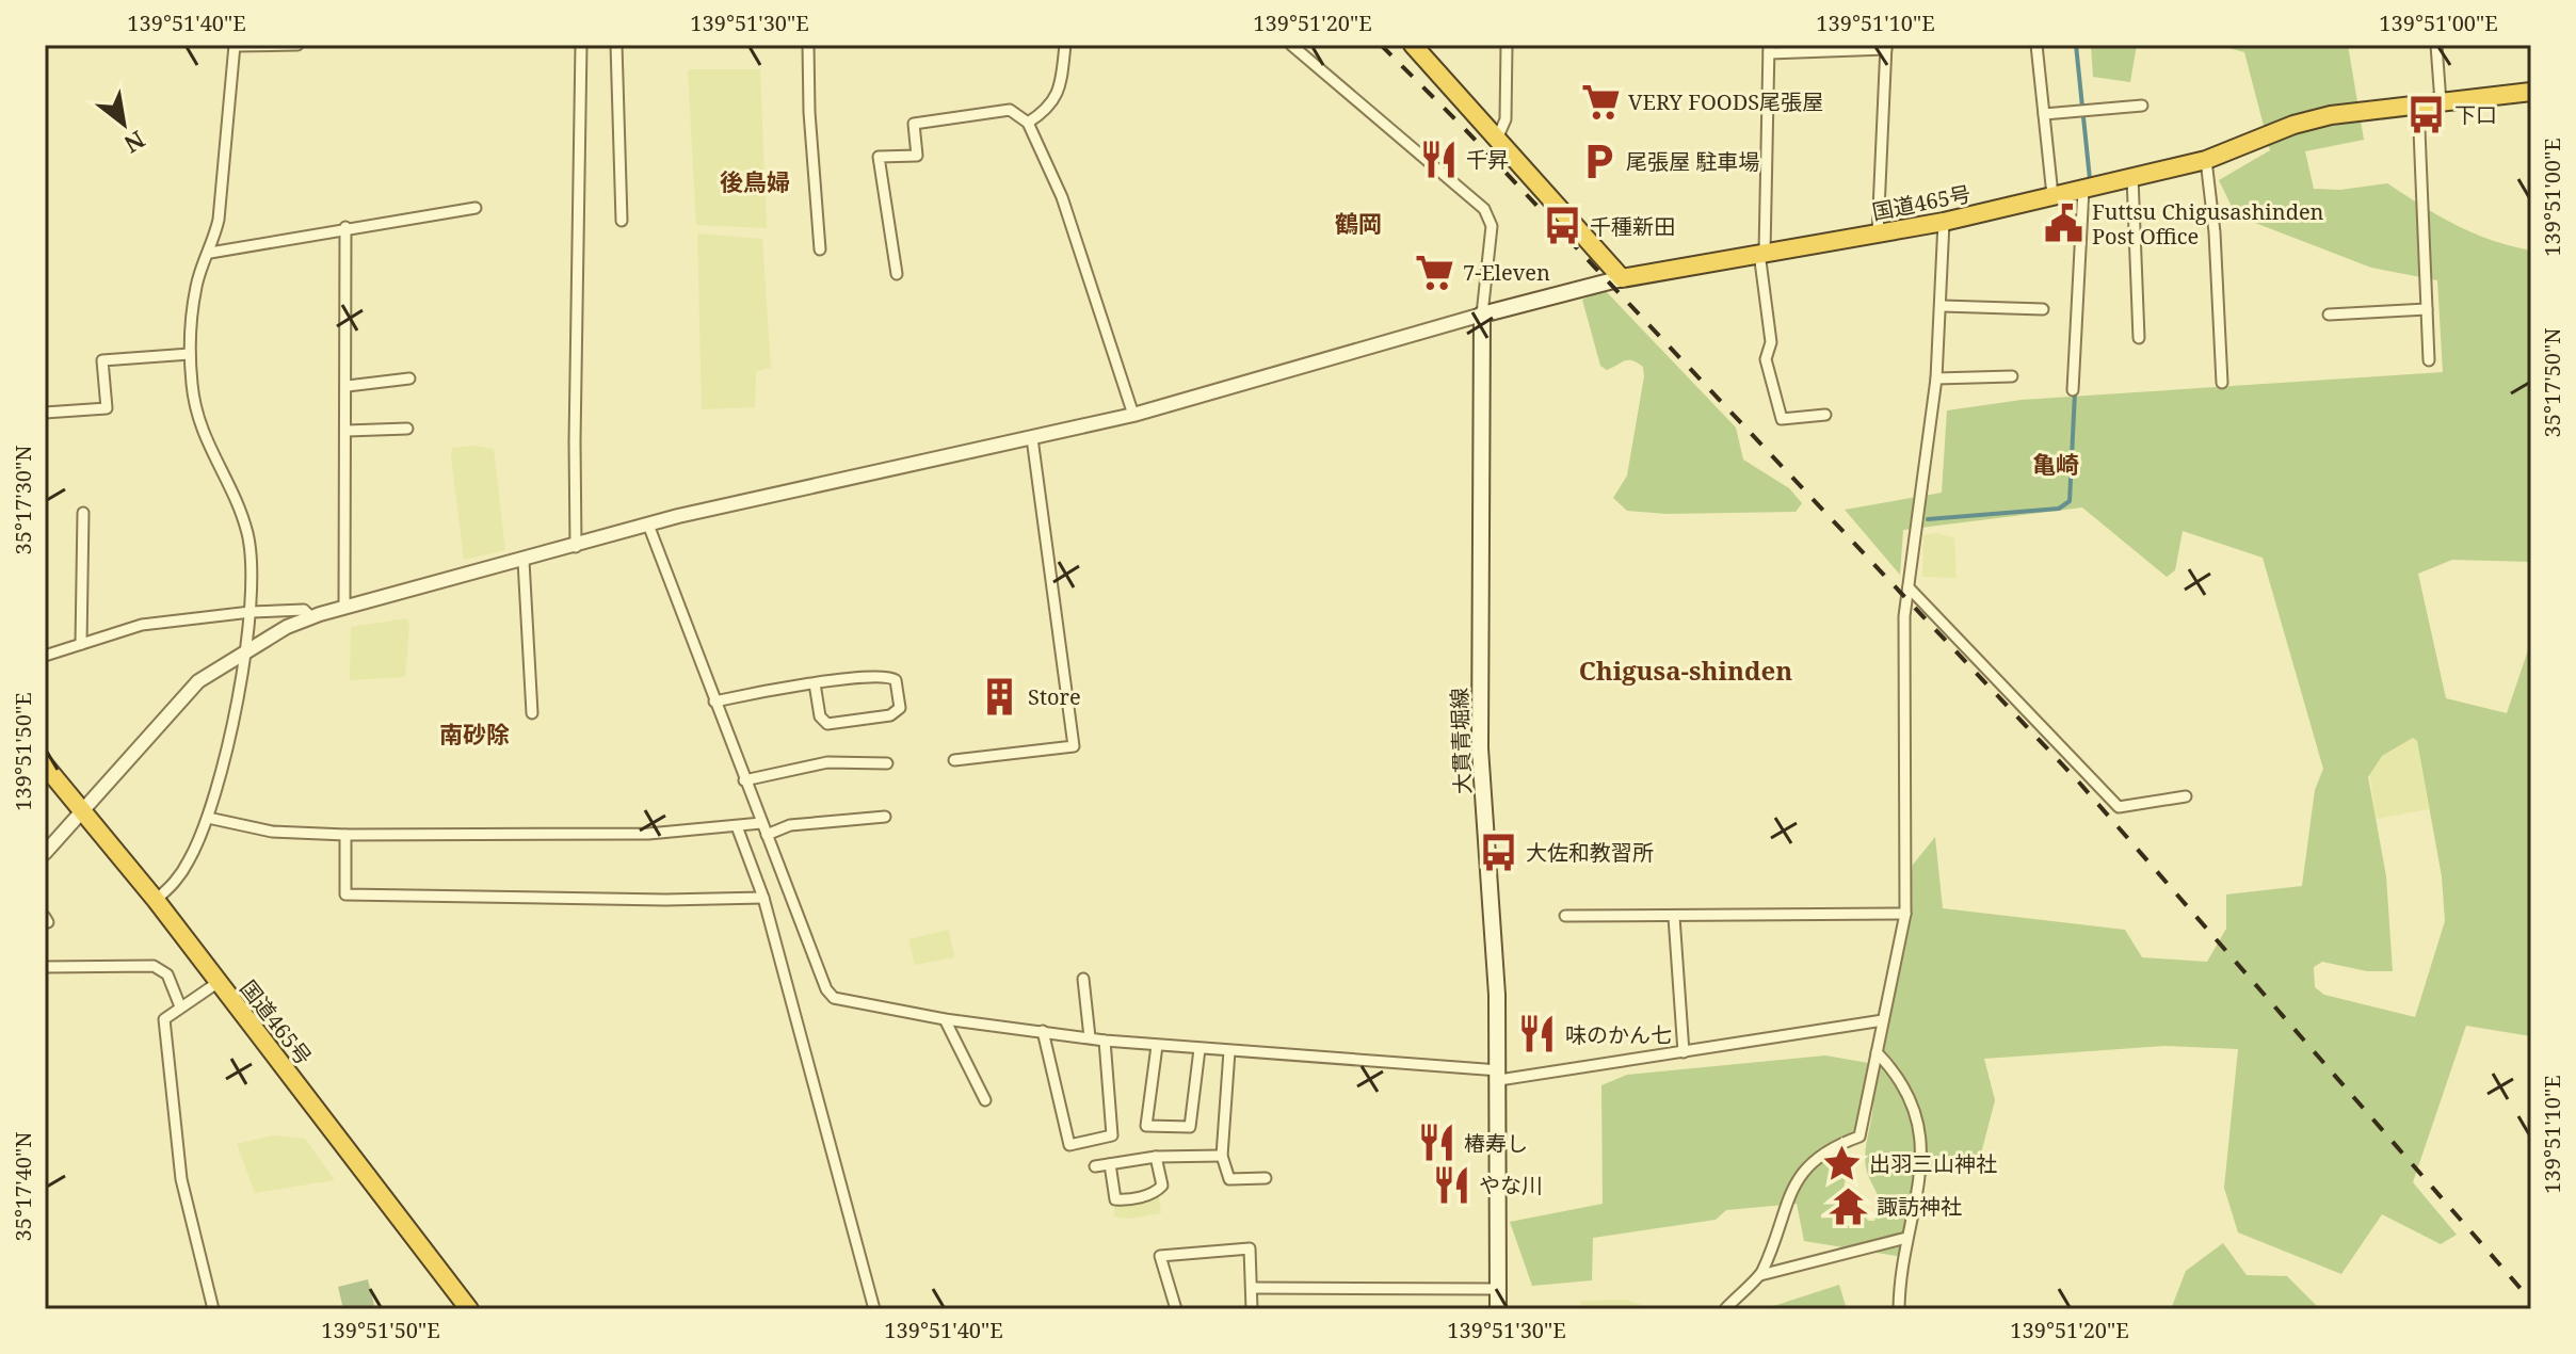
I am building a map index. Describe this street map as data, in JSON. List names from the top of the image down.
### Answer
{
  "streets": {
    "highway": ["国道465号"],
    "main road": ["大貫青堀線"]
  },
  "districts": [
    "後鳥婦",
    "鶴岡",
    "亀崎",
    "Chigusa-shinden",
    "南砂除"
  ],
  "places": {
    "supermarket": ["VERY FOODS尾張屋", "7-Eleven"],
    "bus stop": ["下口", "千種新田", "大佐和教習所"],
    "restaurant": [
      "千昇",
      "味のかん七",
      "椿寿し",
      "やな川"
    ],
    "parking": ["尾張屋 駐車場"],
    "public building": ["Futtsu Chigusashinden Post Office"],
    "building": ["Store"],
    "place": ["出羽三山神社"],
    "temple": ["諏訪神社"]
  },
  "north": "bottom right",
  "coordinates": [
    "139°51'40\"E",
    "139°51'30\"E",
    "139°51'20\"E",
    "139°51'10\"E",
    "139°51'00\"E",
    "35°17'50\"N",
    "35°17'30\"N",
    "139°51'50\"E",
    "35°17'40\"N"
  ]
}
